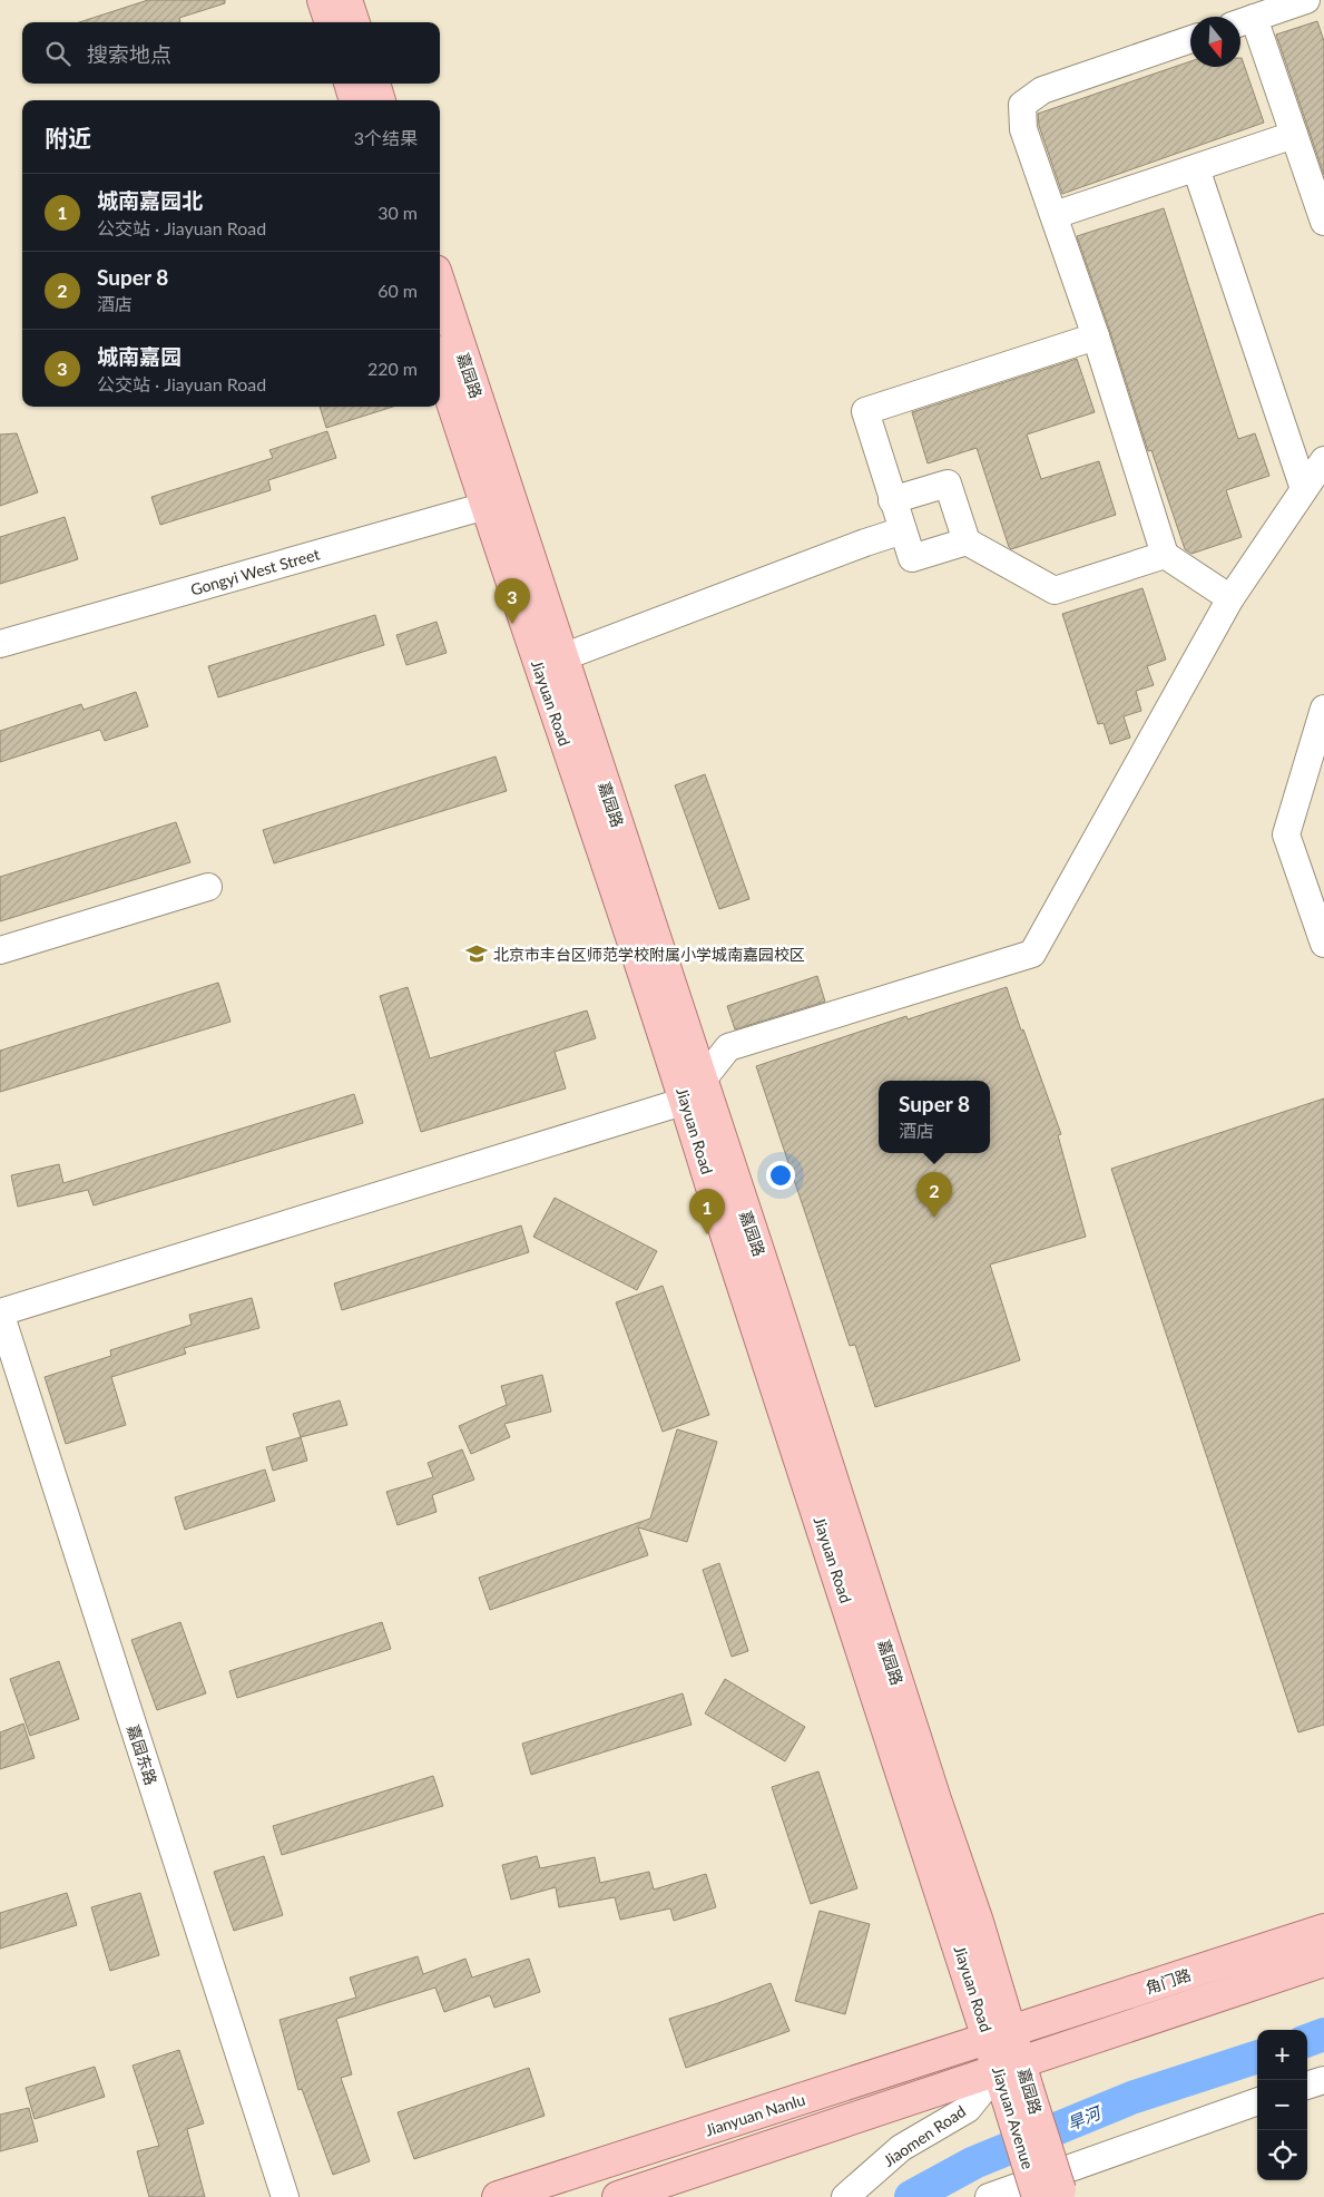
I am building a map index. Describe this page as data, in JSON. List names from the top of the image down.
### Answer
{
  "streets": {
    "main road": [
      "嘉园路",
      "Jiayuan Road",
      "角门路",
      "Jianyuan Nanlu",
      "Jiayuan Avenue"
    ],
    "street": ["Gongyi West Street", "嘉园东路", "Jiaomen Road"]
  },
  "crossings": [
    ["嘉园路", "Gongyi West Street"],
    ["嘉园路", "Jiayuan Road"],
    ["嘉园路", "角门路"],
    ["嘉园路", "Jianyuan Nanlu"],
    ["嘉园路", "Jiayuan Avenue"],
    ["嘉园路", "Jiaomen Road"],
    ["Gongyi West Street", "Jiayuan Road"],
    ["角门路", "Jianyuan Nanlu"],
    ["角门路", "Jiayuan Avenue"],
    ["角门路", "Jiaomen Road"],
    ["Jiayuan Avenue", "Jiaomen Road"]
  ],
  "water": ["旱河"],
  "places": {
    "school or university": ["北京市丰台区师范学校附属小学城南嘉园校区"]
  },
  "north": "bottom",
  "page": {
    "search": "搜索地点",
    "heading": ["附近", "3个结果"],
    "list": [
      {
        "mark": "1",
        "name": "城南嘉园北",
        "note": "公交站 · Jiayuan Road",
        "value": "30 m"
      },
      {
        "mark": "2",
        "name": "Super 8",
        "note": "酒店",
        "value": "60 m"
      },
      {
        "mark": "3",
        "name": "城南嘉园",
        "note": "公交站 · Jiayuan Road",
        "value": "220 m"
      }
    ],
    "pins": ["3", "2", "1"],
    "popup": ["Super 8", "酒店"],
    "map_buttons": ["+", "−"]
  }
}
